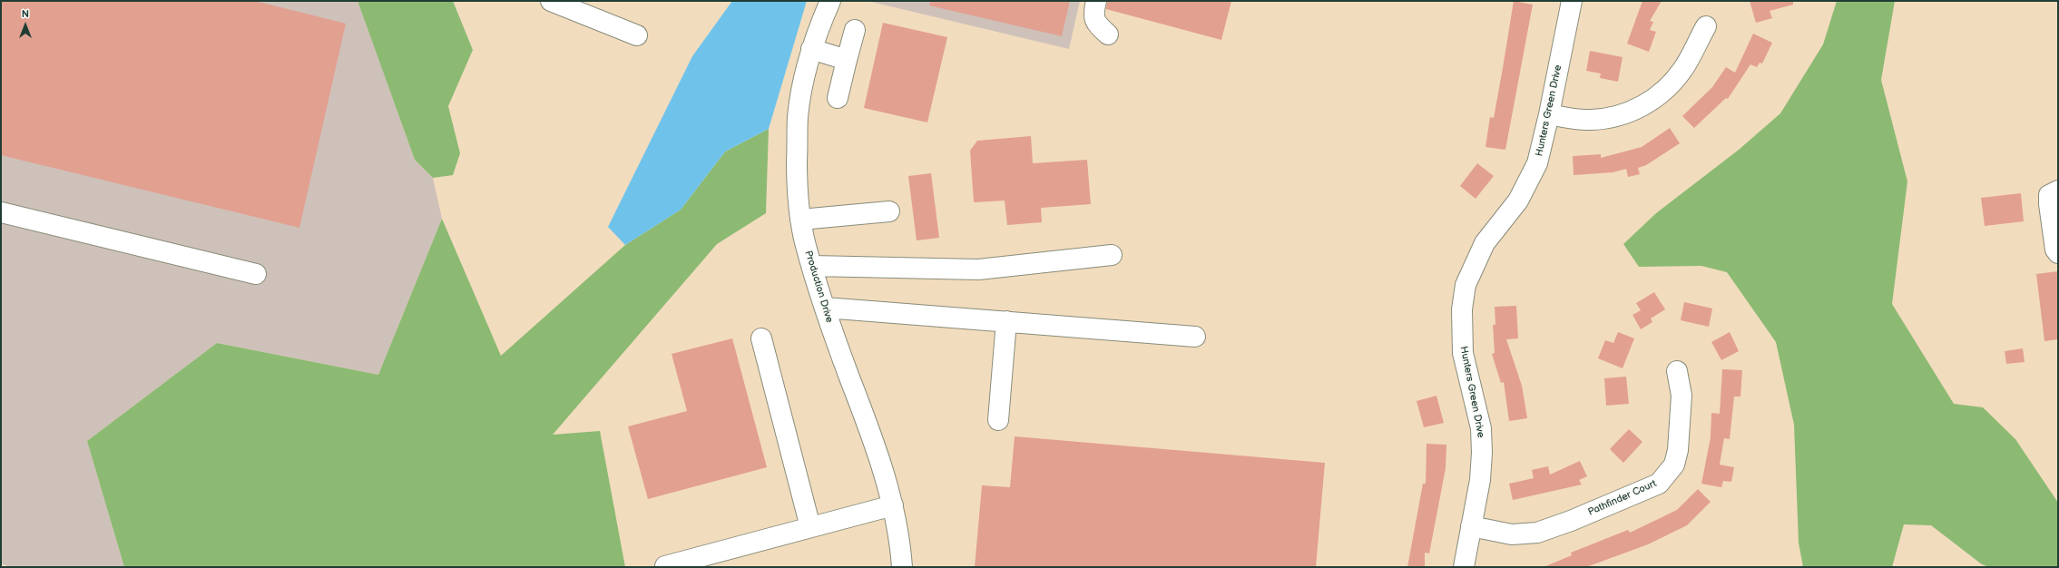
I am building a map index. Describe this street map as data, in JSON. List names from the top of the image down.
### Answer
{
  "streets": {
    "street": ["Hunters Green Drive", "Production Drive", "Pathfinder Court"]
  },
  "crossings": [
    ["Hunters Green Drive", "Pathfinder Court"]
  ],
  "north": "top"
}
